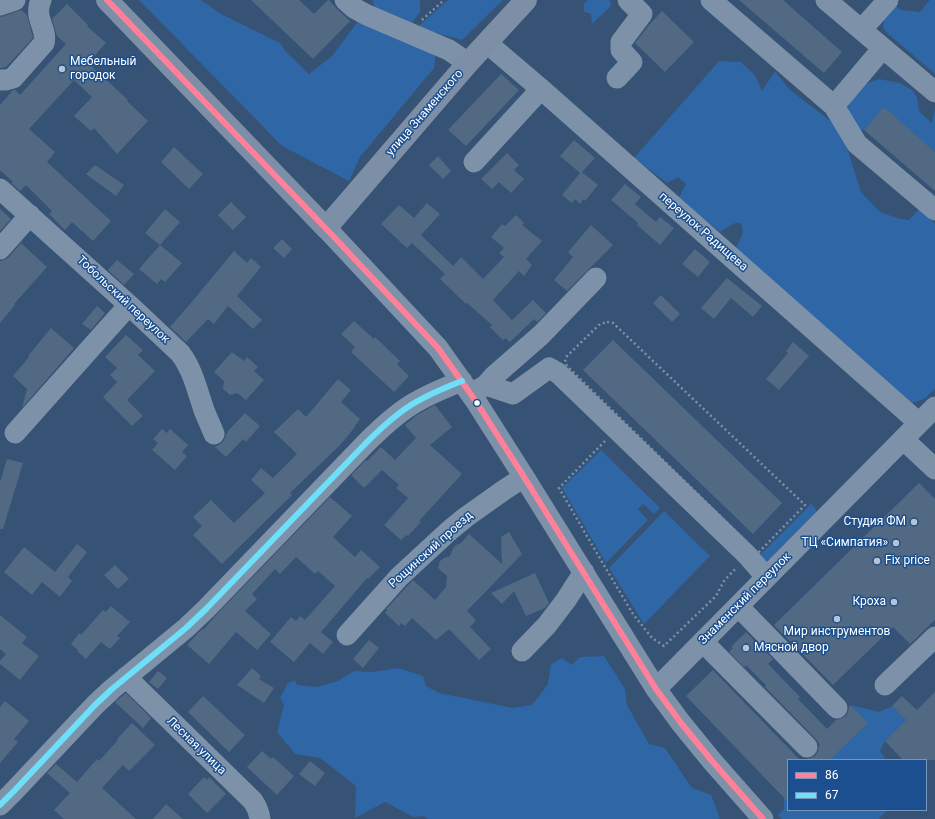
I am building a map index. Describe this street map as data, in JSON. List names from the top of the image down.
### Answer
{
  "streets": {
    "main road": ["улица Знаменского"],
    "street": [
      "переулок Радищева",
      "Тобольский переулок",
      "Рощинский проезд",
      "Знаменский переулок",
      "Лесная улица"
    ]
  },
  "crossings": [
    ["улица Знаменского", "переулок Радищева"],
    ["переулок Радищева", "Знаменский переулок"]
  ],
  "places": [
    "Мебельный городок",
    "Студия ФМ",
    "ТЦ «Симпатия»",
    "Fix price",
    "Кроха",
    "Мир инструментов",
    "Мясной двор"
  ],
  "lines": ["transit line 86", "transit line 67"],
  "legend": ["86", "67"]
}
